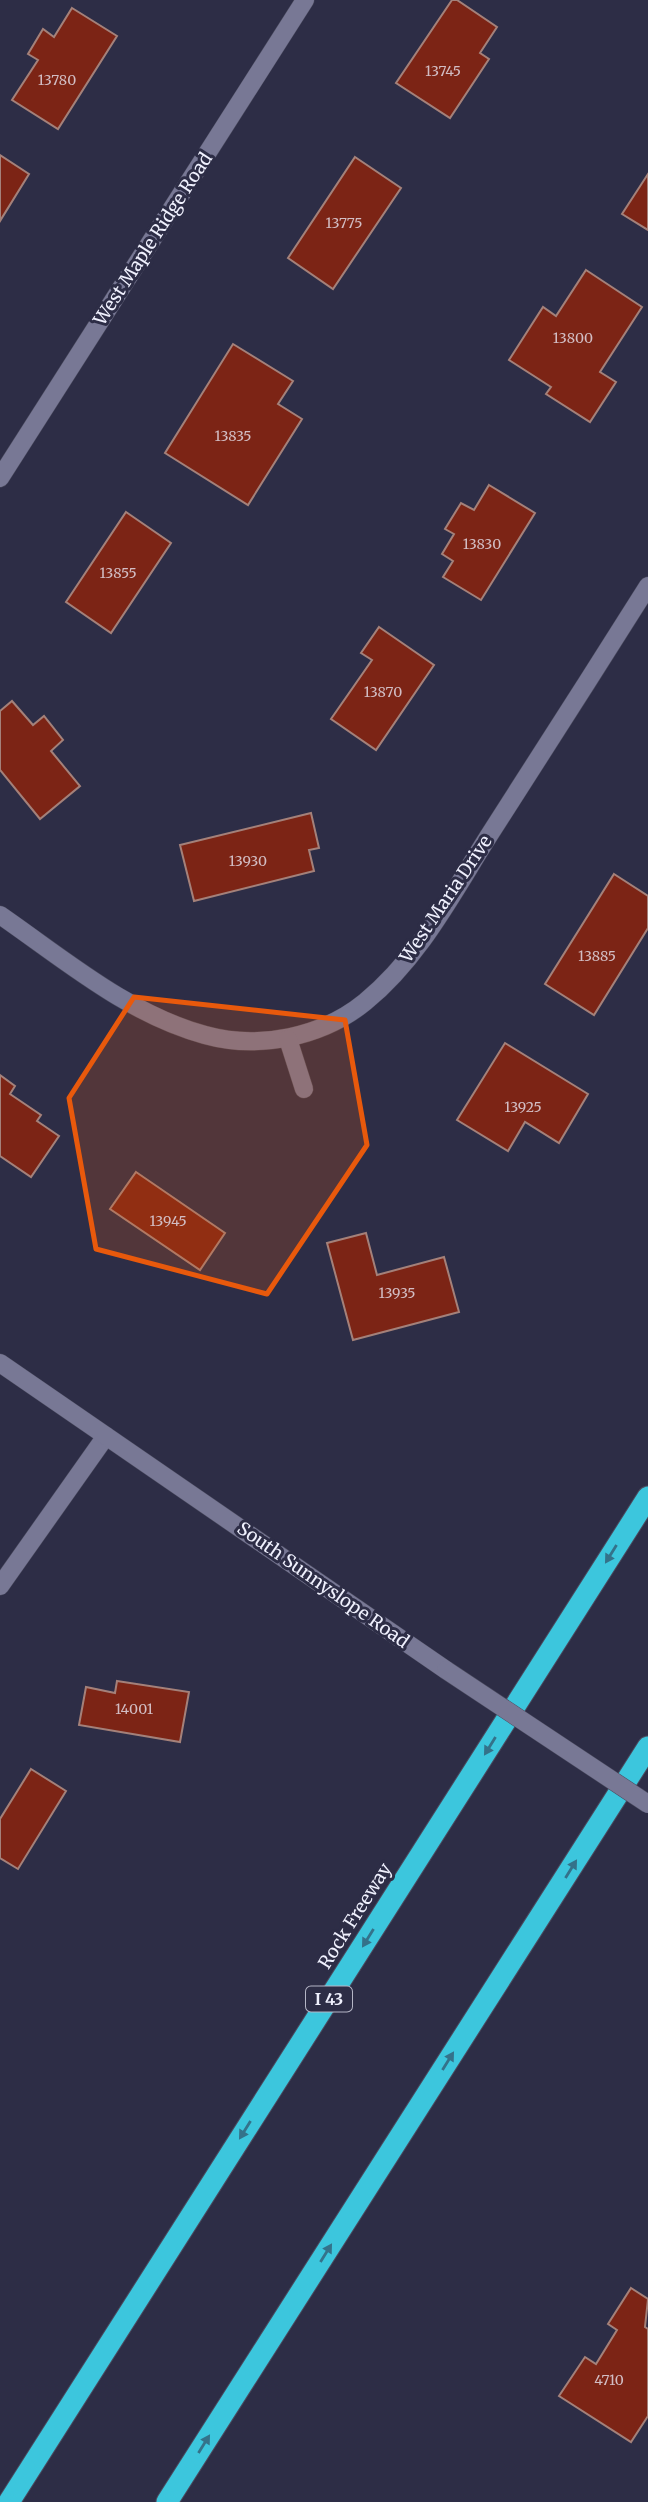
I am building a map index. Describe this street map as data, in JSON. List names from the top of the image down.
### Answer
{
  "streets": {
    "highway": ["Rock Freeway", "I 43"],
    "street": ["West Maple Ridge Road", "West Maria Drive", "South Sunnyslope Road"]
  },
  "house_numbers": [
    "13745",
    "13780",
    "13775",
    "13800",
    "13835",
    "13830",
    "13855",
    "13870",
    "13930",
    "13885",
    "13925",
    "13945",
    "13935",
    "14001",
    "4710"
  ]
}
